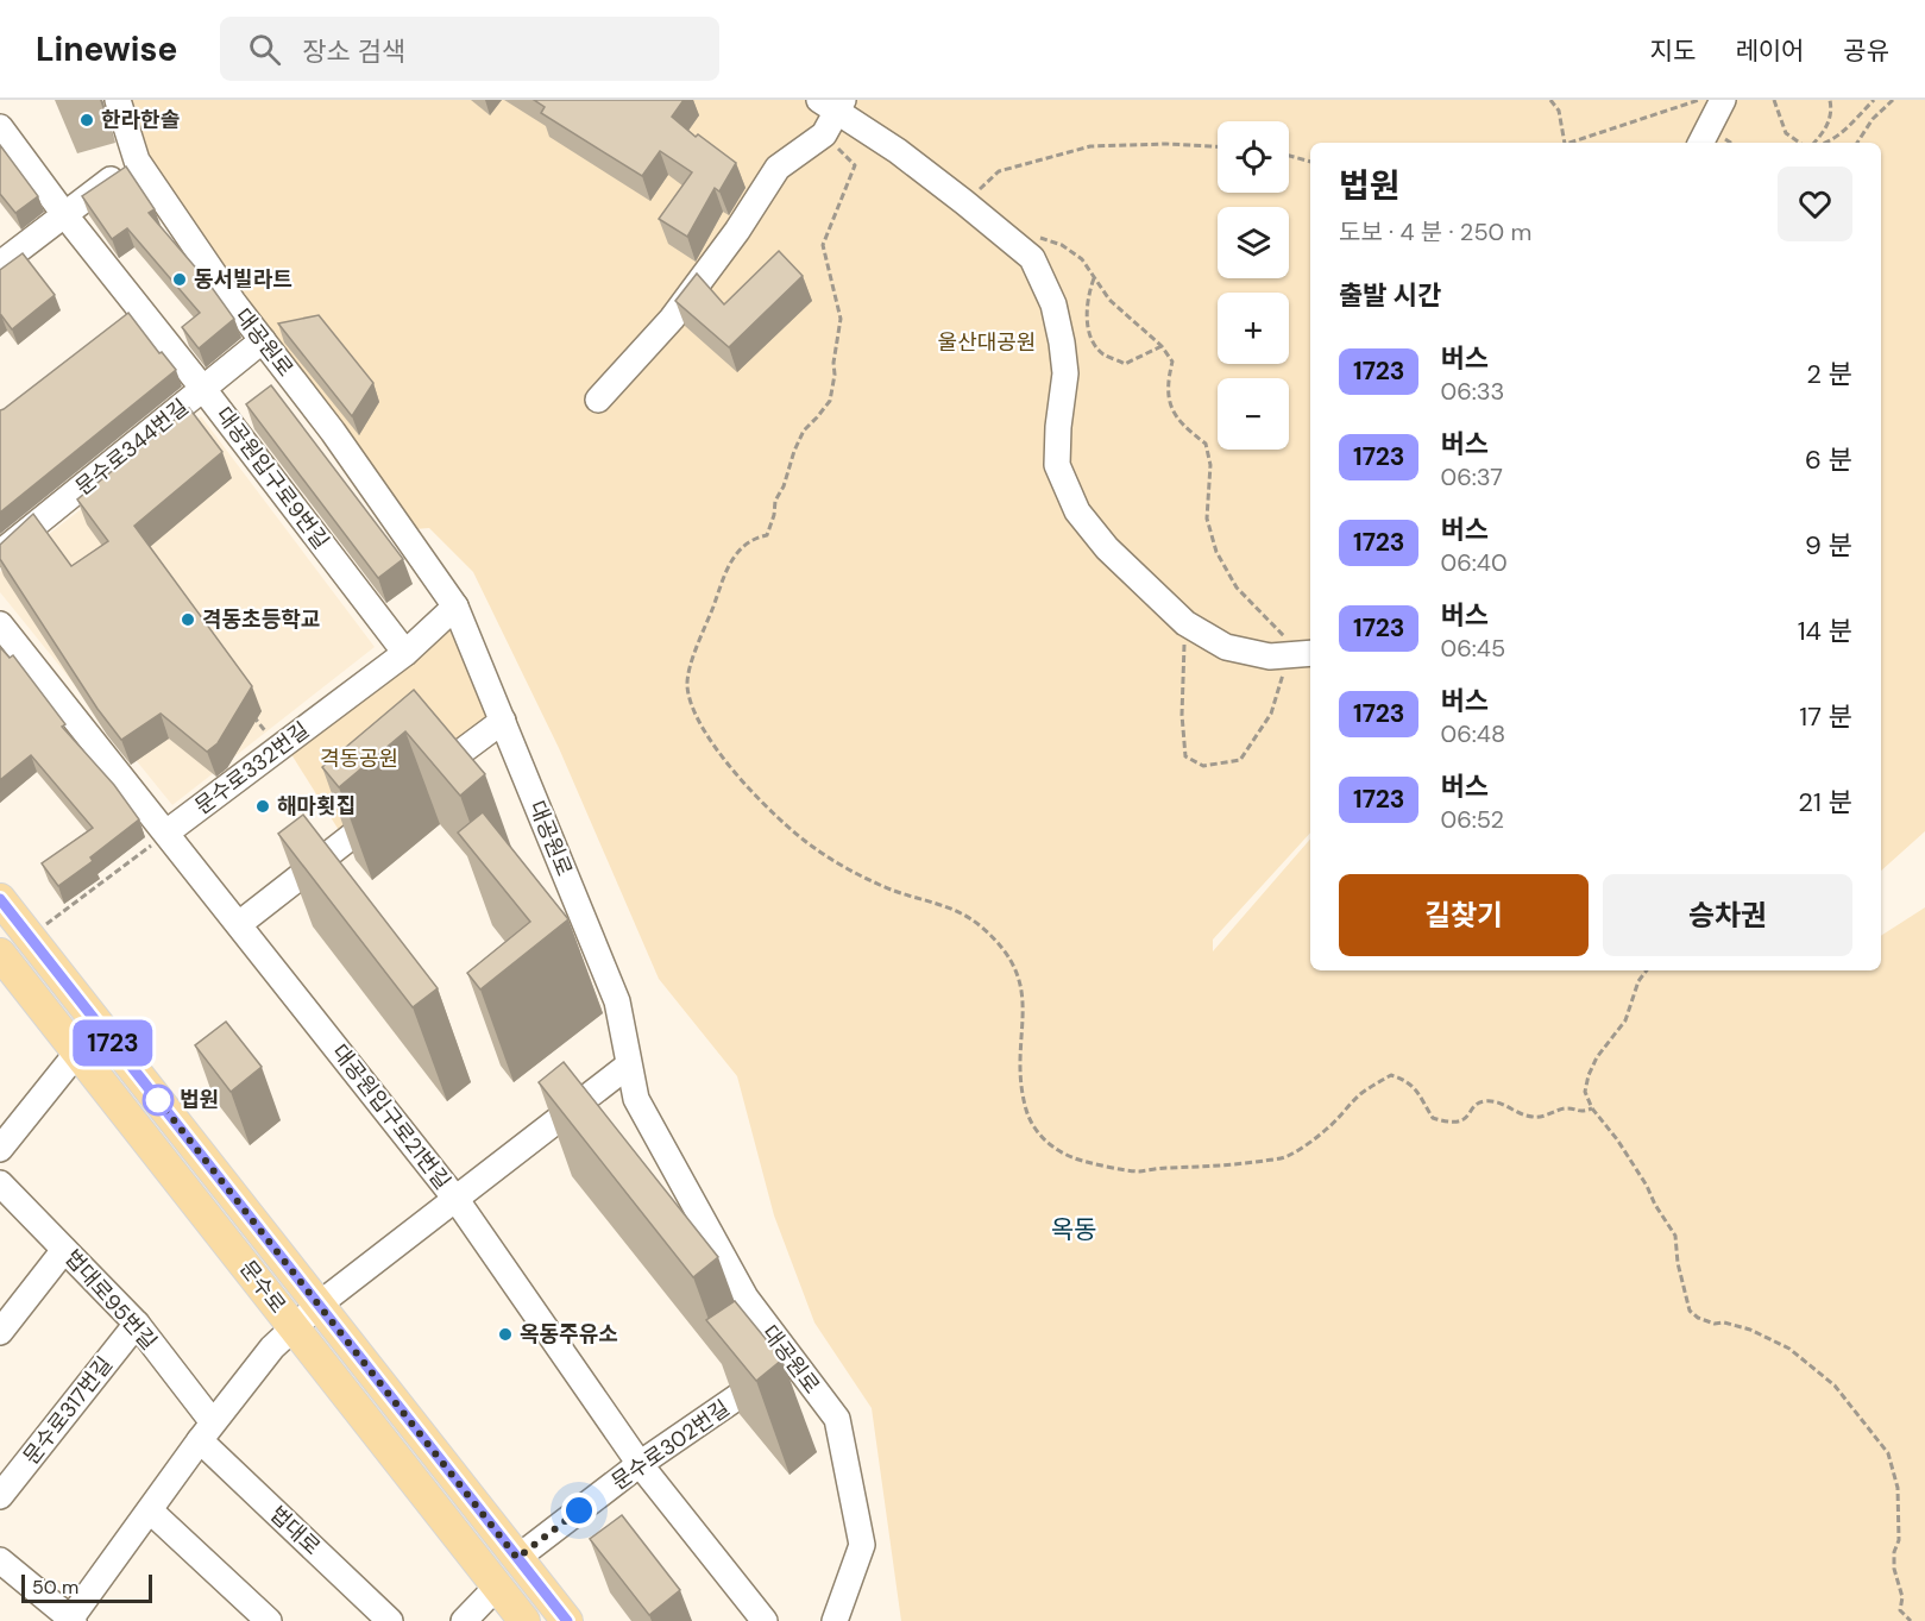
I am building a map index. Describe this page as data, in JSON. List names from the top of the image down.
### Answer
{
  "streets": {
    "main road": ["문수로"],
    "street": [
      "대공원로",
      "문수로344번길",
      "대공원입구로9번길",
      "문수로332번길",
      "대공원입구로21번길",
      "법대로95번길",
      "문수로317번길",
      "문수로302번길",
      "법대로"
    ]
  },
  "crossings": [
    ["대공원로", "문수로344번길"],
    ["대공원로", "문수로332번길"],
    ["대공원로", "문수로302번길"],
    ["문수로344번길", "대공원입구로9번길"],
    ["대공원입구로9번길", "문수로332번길"],
    ["문수로332번길", "대공원입구로21번길"],
    ["대공원입구로21번길", "문수로302번길"],
    ["문수로", "문수로302번길"],
    ["법대로95번길", "문수로317번길"],
    ["법대로95번길", "법대로"]
  ],
  "districts": ["옥동"],
  "parks": ["울산대공원", "격동공원"],
  "places": [
    "한라한솔",
    "동서빌라트",
    "격동초등학교",
    "해마횟집",
    "법원",
    "옥동주유소"
  ],
  "lines": ["bus line 1723"],
  "scale_bar": "50 m",
  "page": {
    "header": "Linewise",
    "search": "장소 검색",
    "nav": ["지도", "레이어", "공유"],
    "on_map": "1723",
    "map_buttons": ["+", "−"],
    "heading": [
      ["법원", "도보 · 4 분 · 250 m"],
      "출발 시간"
    ],
    "list": [
      {
        "mark": "1723",
        "name": "버스",
        "note": "06:33",
        "value": "2 분"
      },
      {
        "mark": "1723",
        "name": "버스",
        "note": "06:37",
        "value": "6 분"
      },
      {
        "mark": "1723",
        "name": "버스",
        "note": "06:40",
        "value": "9 분"
      },
      {
        "mark": "1723",
        "name": "버스",
        "note": "06:45",
        "value": "14 분"
      },
      {
        "mark": "1723",
        "name": "버스",
        "note": "06:48",
        "value": "17 분"
      },
      {
        "mark": "1723",
        "name": "버스",
        "note": "06:52",
        "value": "21 분"
      }
    ],
    "buttons": ["길찾기", "승차권"],
    "scale": "50 m"
  }
}
